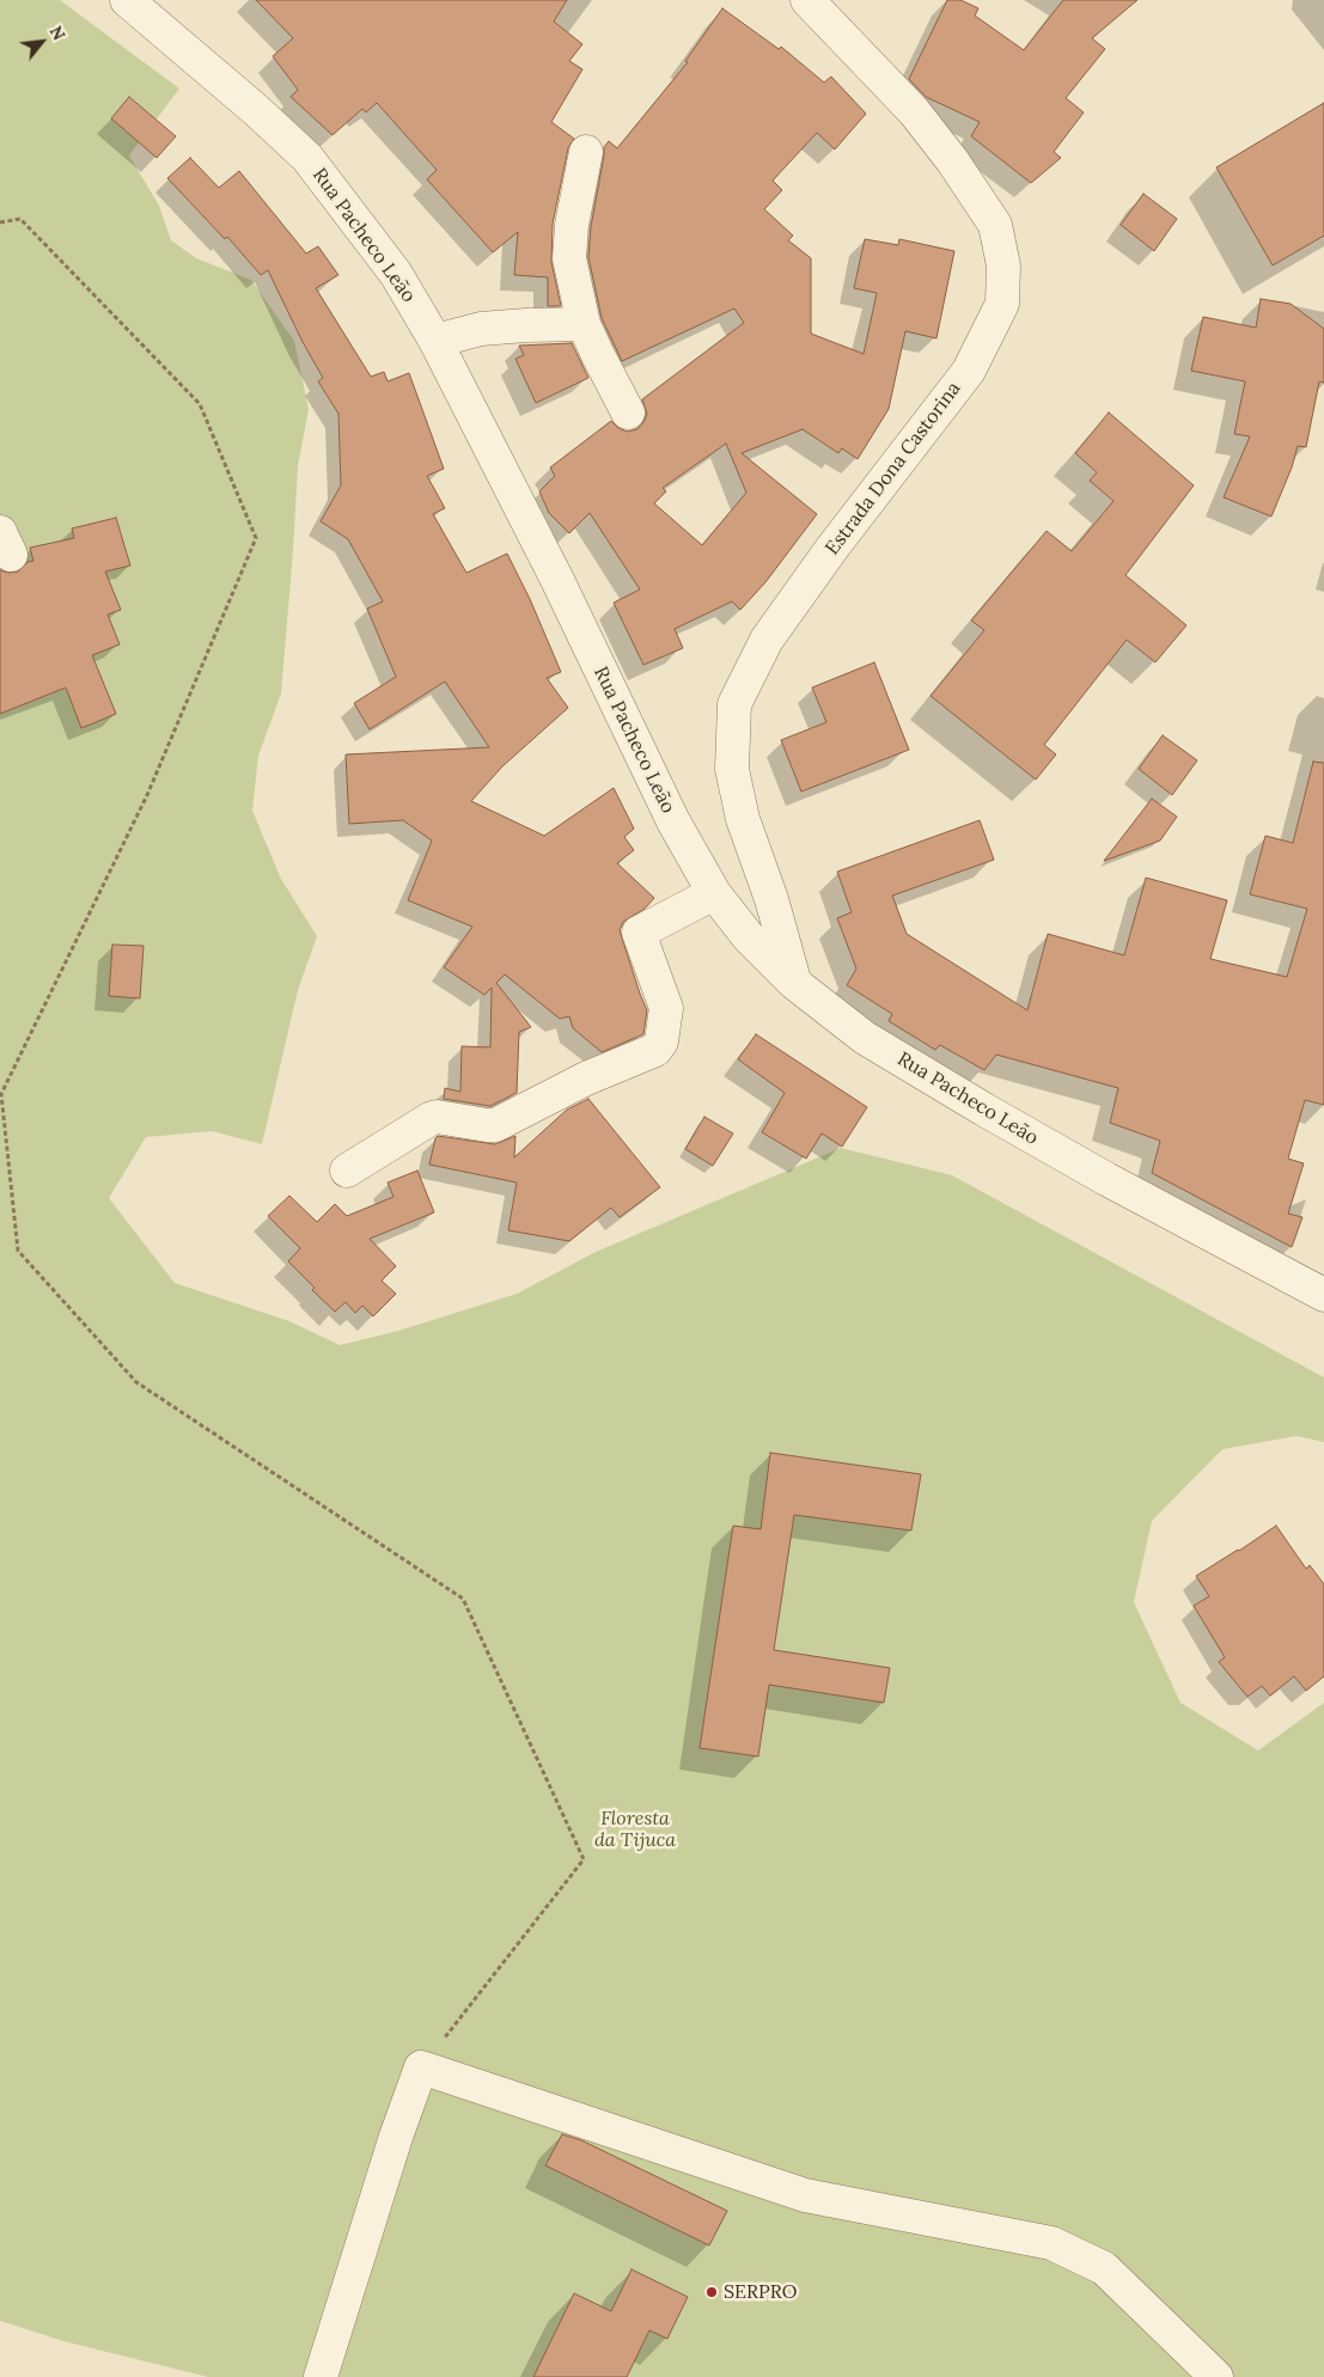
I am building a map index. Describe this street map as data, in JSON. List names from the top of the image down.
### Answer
{
  "streets": {
    "street": ["Rua Pacheco Leão", "Estrada Dona Castorina"]
  },
  "crossings": [
    ["Rua Pacheco Leão", "Estrada Dona Castorina"]
  ],
  "parks": ["Floresta da Tijuca"],
  "places": ["SERPRO"],
  "north": "top right"
}
